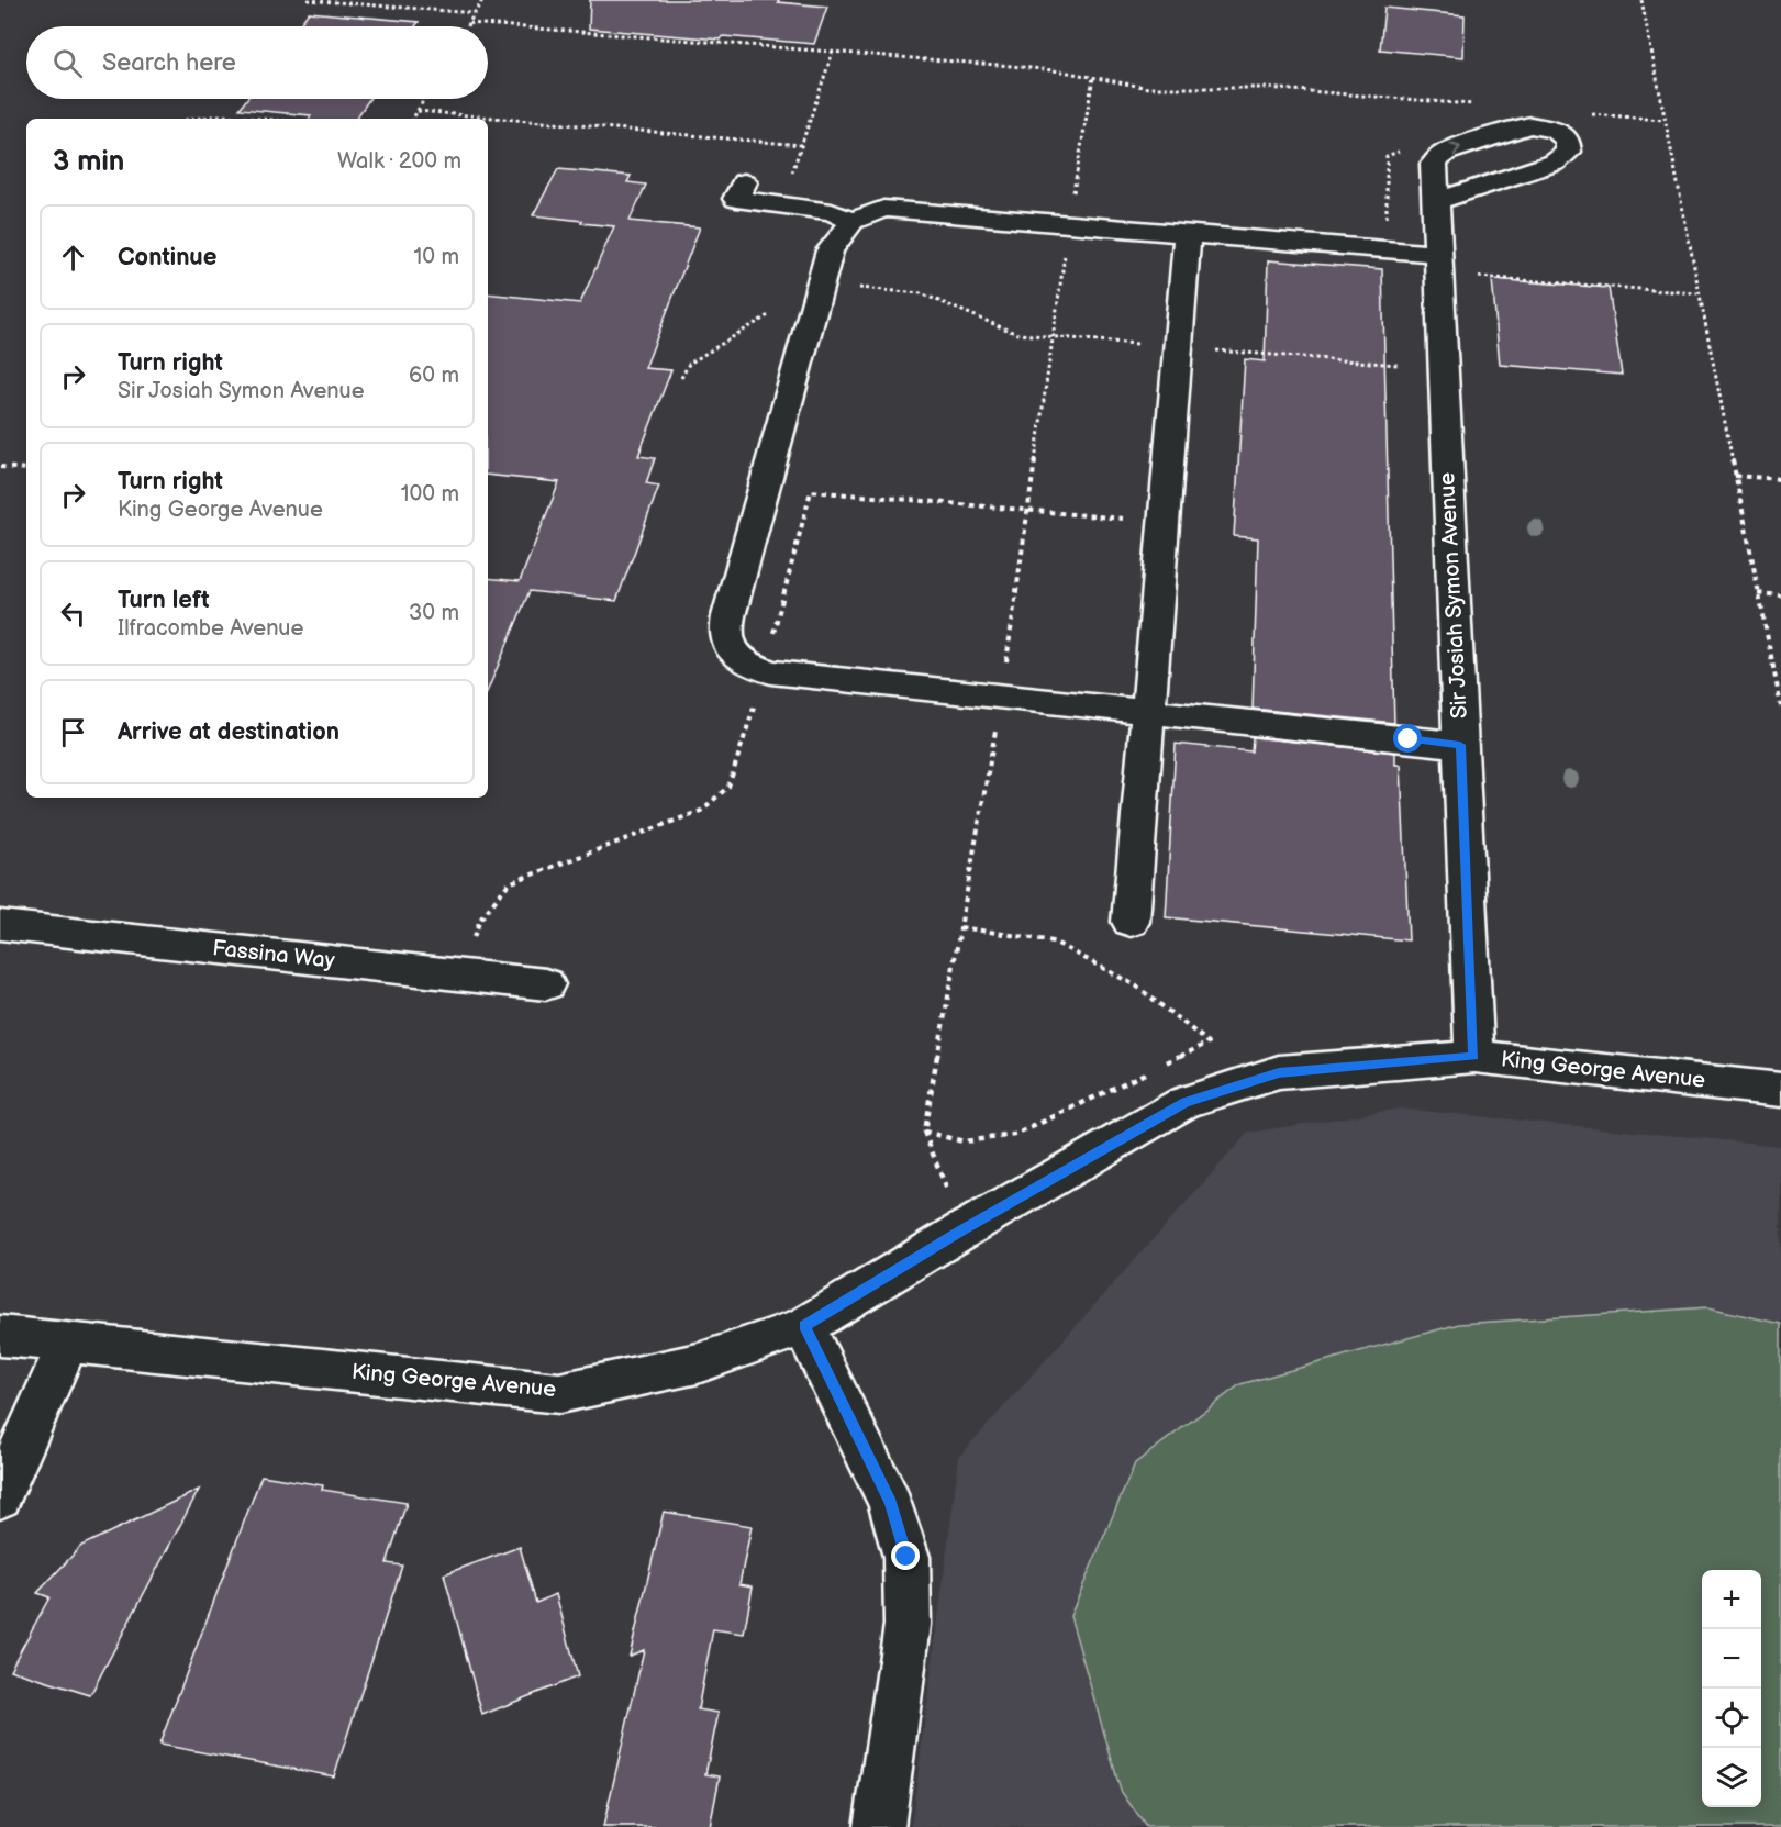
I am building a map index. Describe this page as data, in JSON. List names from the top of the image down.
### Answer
{
  "streets": {
    "street": ["Sir Josiah Symon Avenue", "Fassina Way", "King George Avenue"]
  },
  "crossings": [
    ["Sir Josiah Symon Avenue", "King George Avenue"]
  ],
  "page": {
    "search": "Search here",
    "heading": ["3 min", "Walk · 200 m"],
    "list": [
      ["Continue", "10 m"],
      ["Turn right", "Sir Josiah Symon Avenue", "60 m"],
      ["Turn right", "King George Avenue", "100 m"],
      ["Turn left", "Ilfracombe Avenue", "30 m"],
      "Arrive at destination"
    ],
    "map_buttons": ["+", "−"]
  }
}
